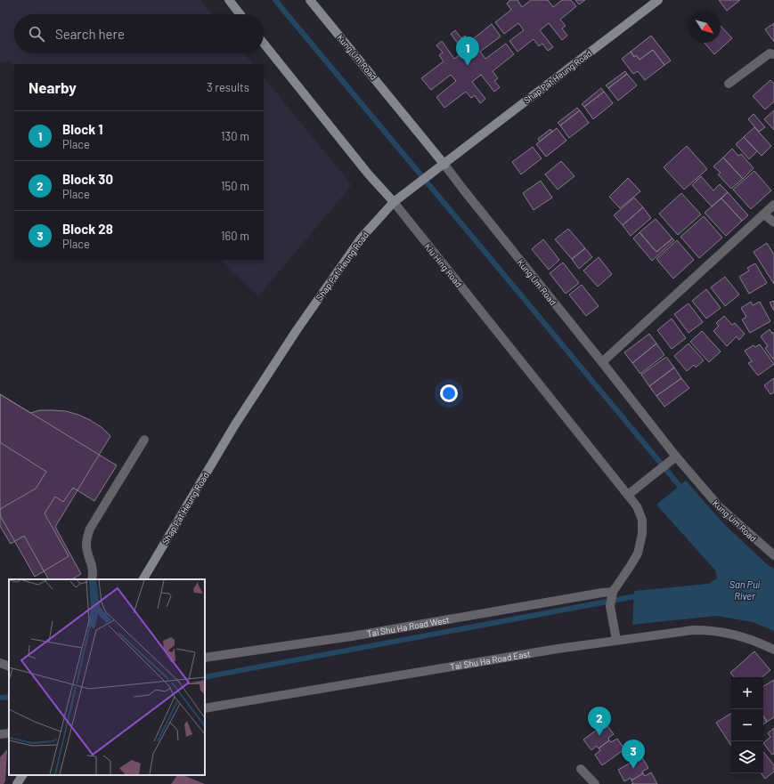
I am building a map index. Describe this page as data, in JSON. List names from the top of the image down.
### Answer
{
  "streets": {
    "main road": ["Kung Um Road", "Shap Pat Heung Road", "Kiu Hing Road"],
    "street": ["Tai Shu Ha Road West", "Tai Shu Ha Road East"]
  },
  "crossings": [
    ["Kung Um Road", "Shap Pat Heung Road"],
    ["Shap Pat Heung Road", "Kiu Hing Road"],
    ["Kiu Hing Road", "Tai Shu Ha Road West"]
  ],
  "water": ["San Pui River"],
  "north": "bottom right",
  "page": {
    "search": "Search here",
    "pins": ["1", "2", "3"],
    "heading": ["Nearby", "3 results"],
    "list": [
      {
        "mark": "1",
        "name": "Block 1",
        "note": "Place",
        "value": "130 m"
      },
      {
        "mark": "2",
        "name": "Block 30",
        "note": "Place",
        "value": "150 m"
      },
      {
        "mark": "3",
        "name": "Block 28",
        "note": "Place",
        "value": "160 m"
      }
    ],
    "map_buttons": ["+", "−"]
  }
}
